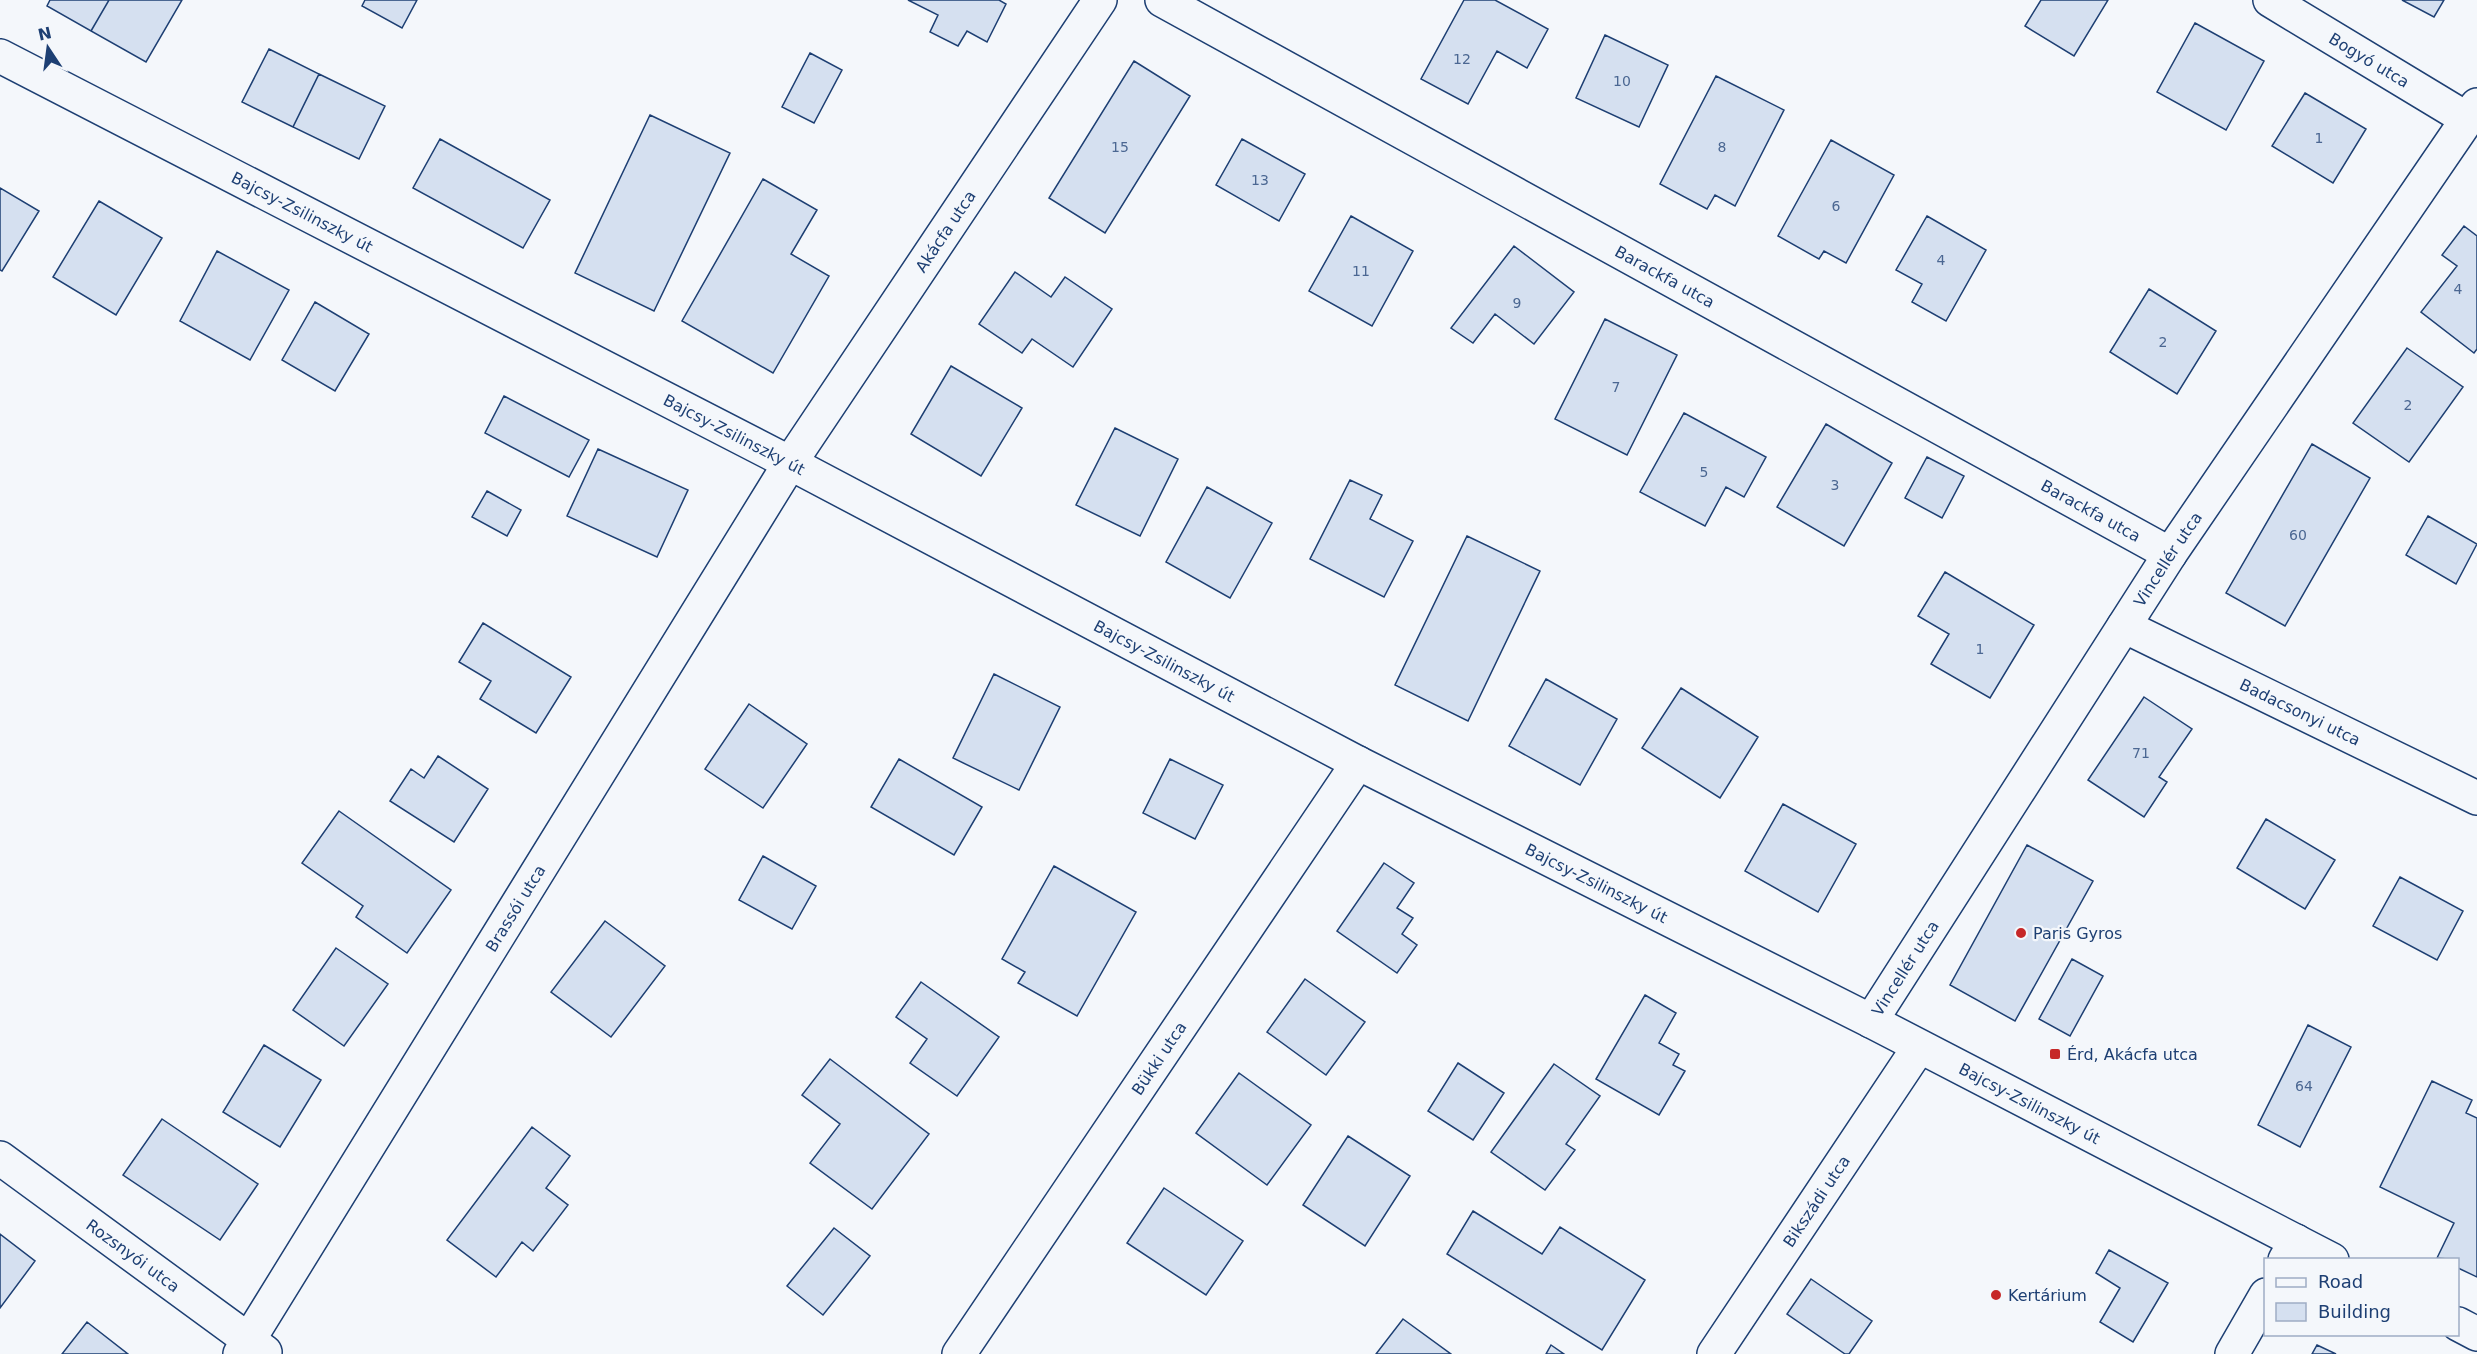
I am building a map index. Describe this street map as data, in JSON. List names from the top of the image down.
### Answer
{
  "streets": {
    "street": [
      "Bogyó utca",
      "Bajcsy-Zsilinszky út",
      "Akácfa utca",
      "Barackfa utca",
      "Vincellér utca",
      "Badacsonyi utca",
      "Brassói utca",
      "Bükki utca",
      "Bikszádi utca",
      "Rozsnyói utca"
    ]
  },
  "crossings": [
    ["Bogyó utca", "Vincellér utca"],
    ["Bajcsy-Zsilinszky út", "Akácfa utca"],
    ["Bajcsy-Zsilinszky út", "Vincellér utca"],
    ["Bajcsy-Zsilinszky út", "Brassói utca"],
    ["Bajcsy-Zsilinszky út", "Bükki utca"],
    ["Bajcsy-Zsilinszky út", "Bikszádi utca"],
    ["Akácfa utca", "Brassói utca"],
    ["Barackfa utca", "Vincellér utca"],
    ["Vincellér utca", "Badacsonyi utca"],
    ["Brassói utca", "Rozsnyói utca"]
  ],
  "places": {
    "other": ["Paris Gyros", "Kertárium"],
    "transit": ["Érd, Akácfa utca"]
  },
  "house_numbers": [
    "12",
    "10",
    "1",
    "15",
    "8",
    "13",
    "6",
    "4",
    "11",
    "4",
    "9",
    "2",
    "7",
    "2",
    "5",
    "3",
    "60",
    "1",
    "71",
    "64"
  ],
  "legend": ["Road", "Building"],
  "north": "top"
}
